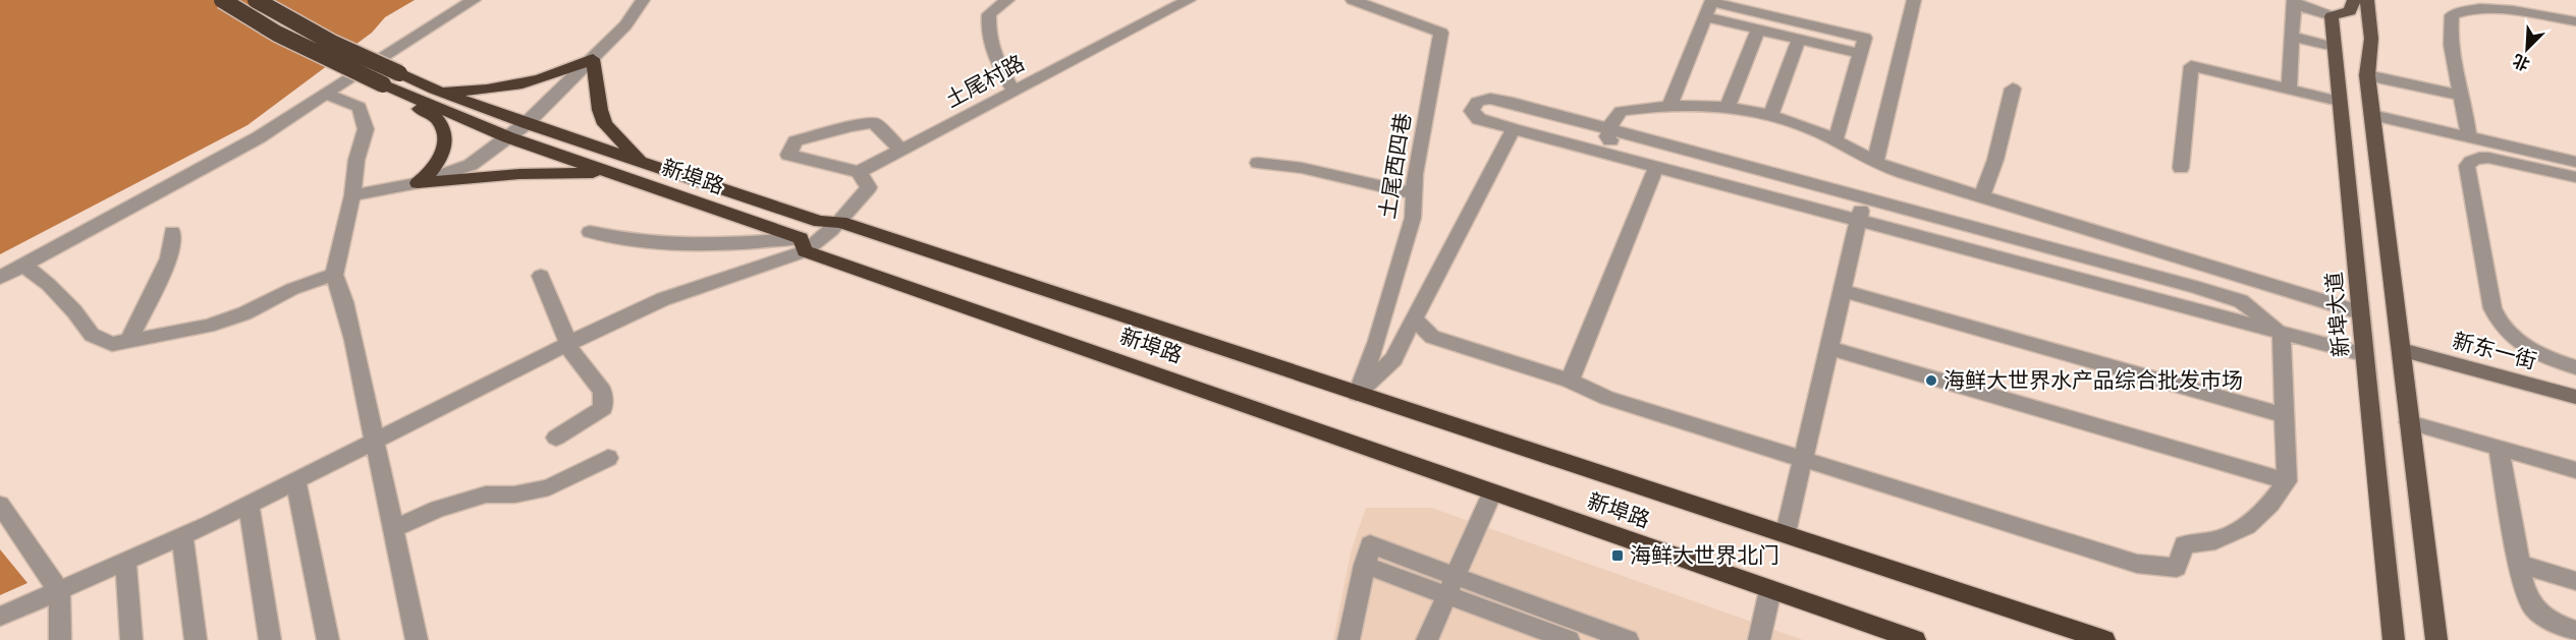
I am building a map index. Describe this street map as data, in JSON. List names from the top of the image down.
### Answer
{
  "streets": {
    "highway": ["新埠路"],
    "main road": ["新埠大道"],
    "street": ["土尾村路", "土尾西四巷", "新东一街"]
  },
  "crossings": [
    ["土尾西四巷", "新埠路"]
  ],
  "places": {
    "other": ["海鲜大世界水产品综合批发市场"],
    "transit": ["海鲜大世界北门"]
  },
  "north": "bottom left"
}
